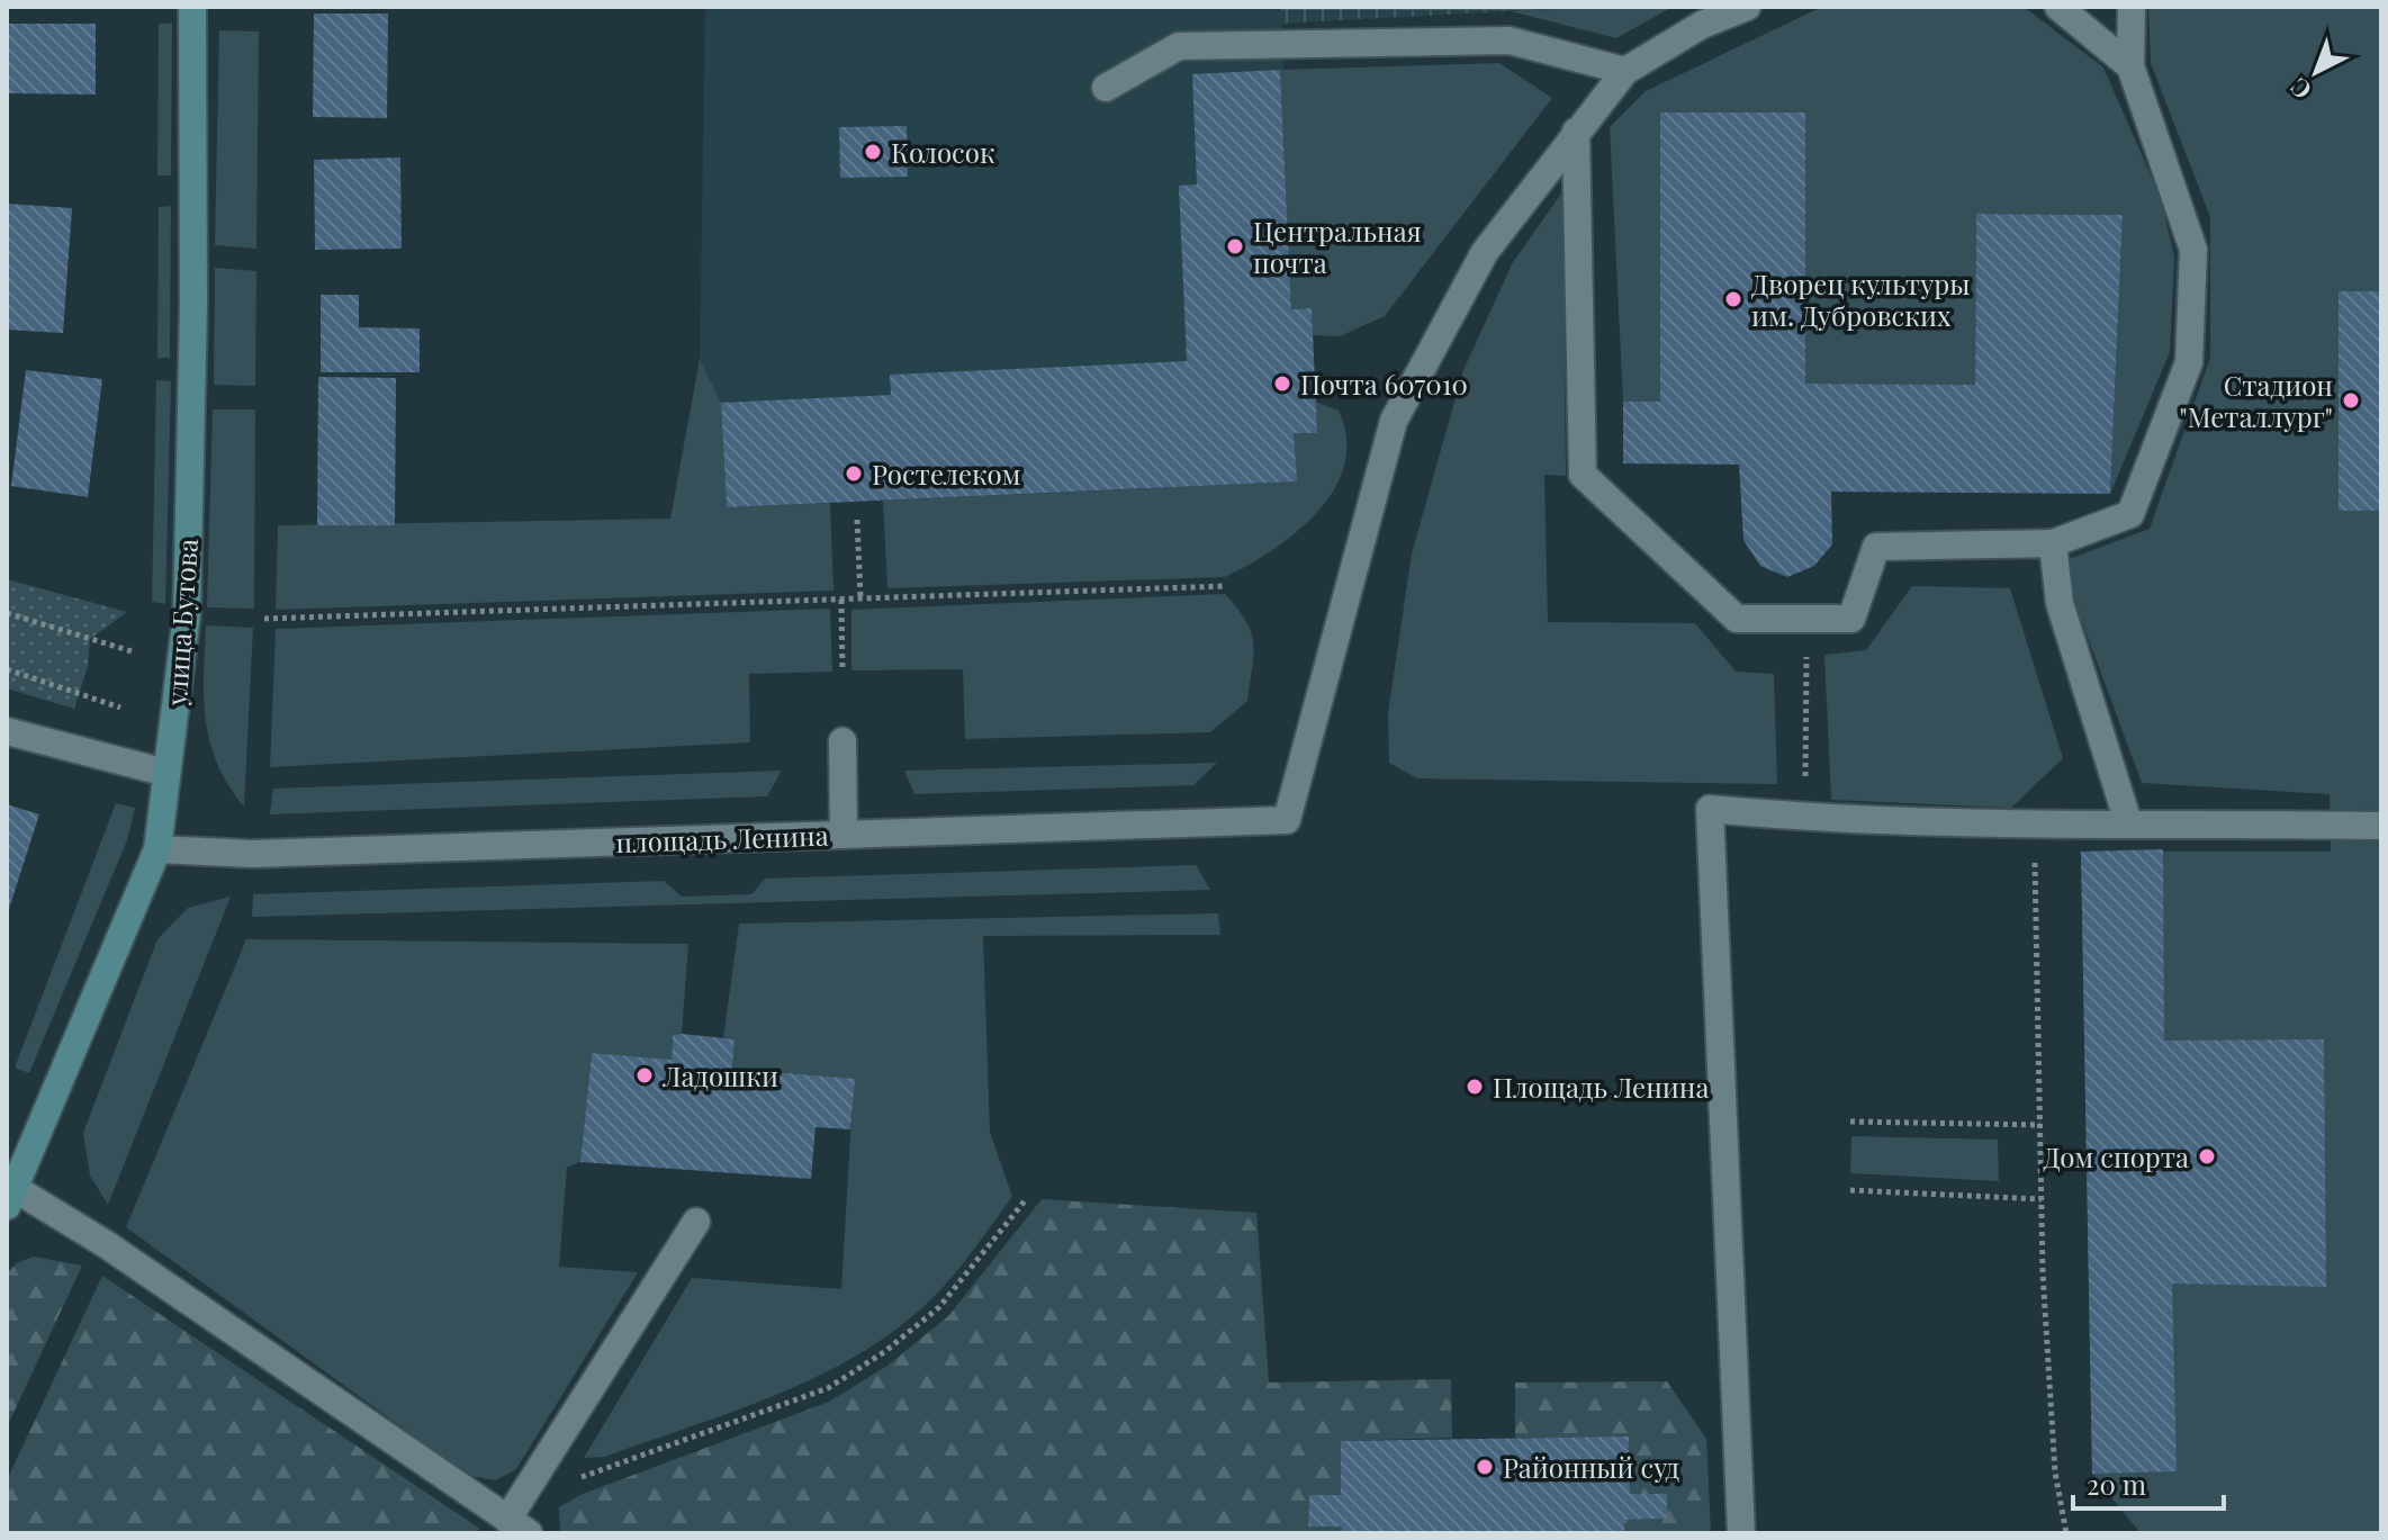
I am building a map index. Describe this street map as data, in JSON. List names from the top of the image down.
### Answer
{
  "streets": {
    "street": ["улица Бутова", "площадь Ленина"]
  },
  "crossings": [
    ["улица Бутова", "площадь Ленина"]
  ],
  "places": [
    "Колосок",
    "Центральная почта",
    "Дворец культуры им. Дубровских",
    "Почта 607010",
    "Стадион \"Металлург\"",
    "Ростелеком",
    "Ладошки",
    "Площадь Ленина",
    "Дом спорта",
    "Районный суд"
  ],
  "scale_bar": "20 m",
  "north": "bottom left"
}
